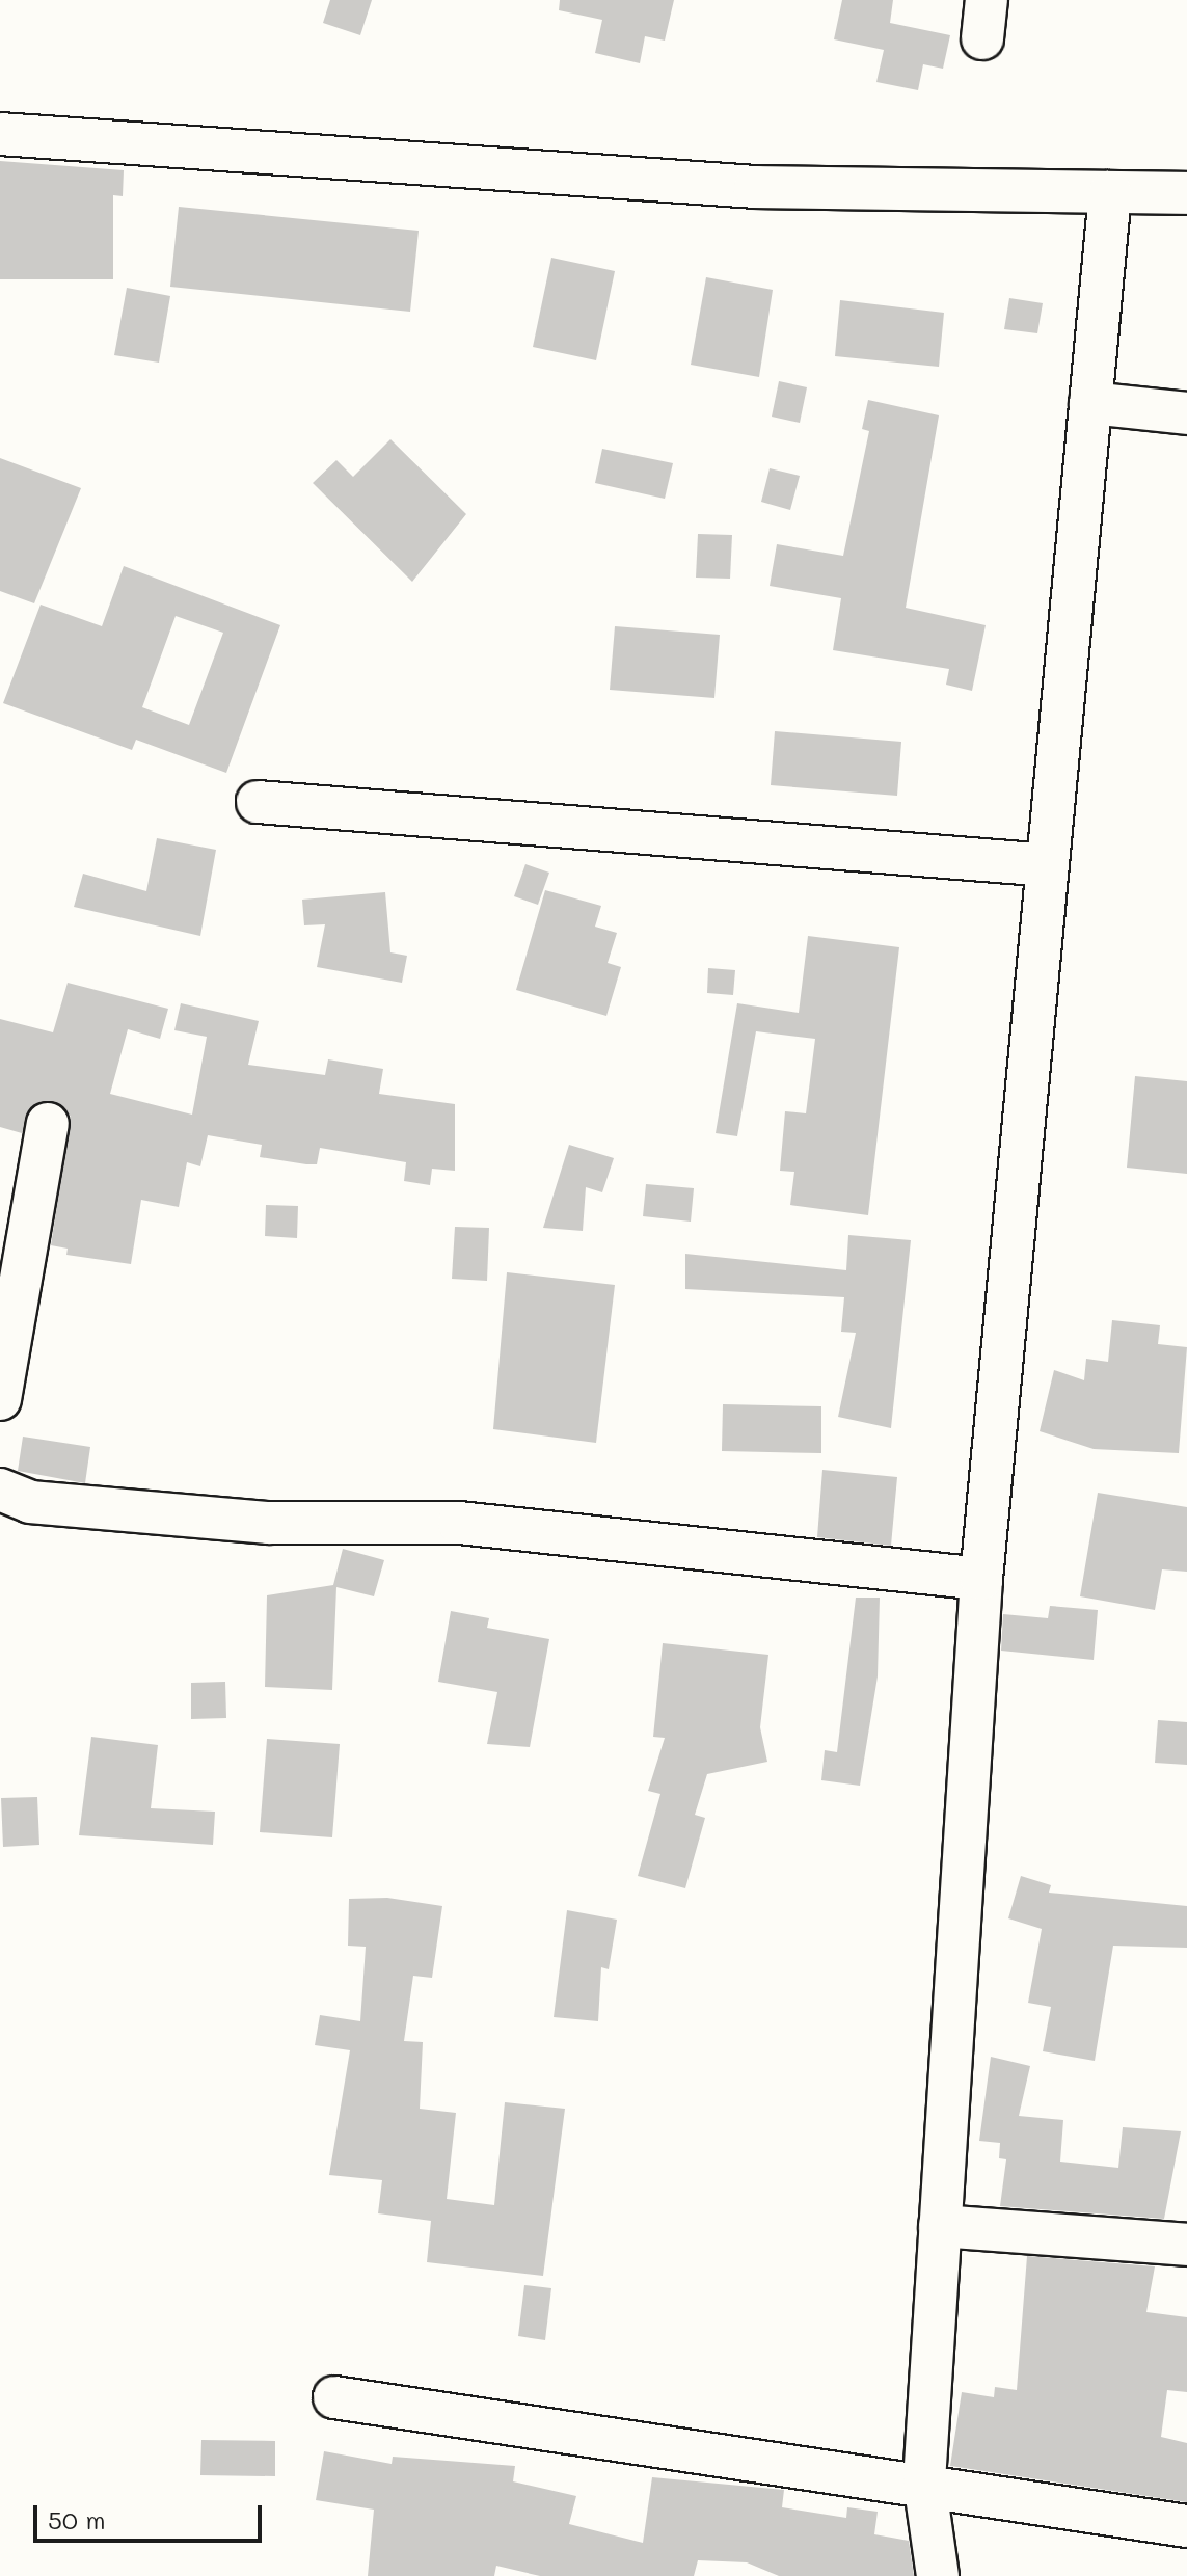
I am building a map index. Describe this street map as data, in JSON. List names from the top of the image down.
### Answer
{
  "scale_bar": "50 m"
}
